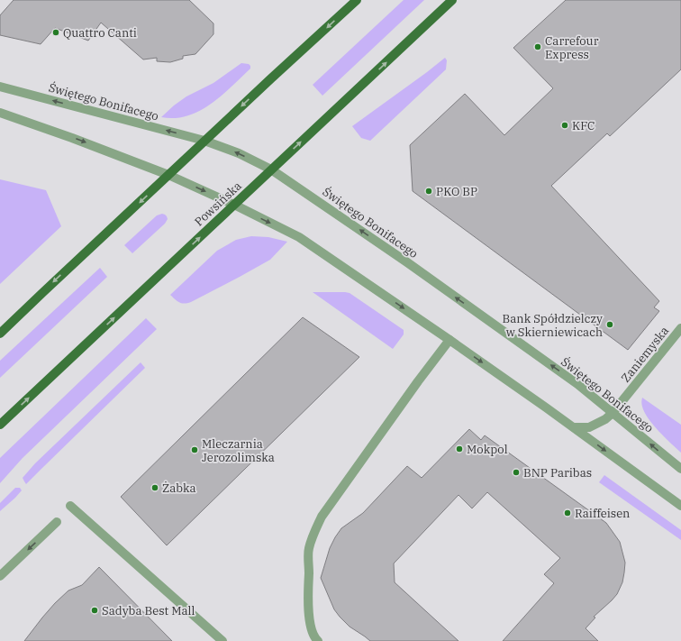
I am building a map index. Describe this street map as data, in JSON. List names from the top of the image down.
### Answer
{
  "streets": {
    "main road": ["Powsińska"],
    "street": ["Świętego Bonifacego", "Zaniemyska"]
  },
  "crossings": [
    ["Świętego Bonifacego", "Powsińska"],
    ["Świętego Bonifacego", "Zaniemyska"]
  ],
  "places": [
    "Quattro Canti",
    "Carrefour Express",
    "KFC",
    "PKO BP",
    "Bank Spółdzielczy w Skierniewicach",
    "Mokpol",
    "Mleczarnia Jerozolimska",
    "BNP Paribas",
    "Żabka",
    "Raiffeisen",
    "Sadyba Best Mall"
  ]
}
